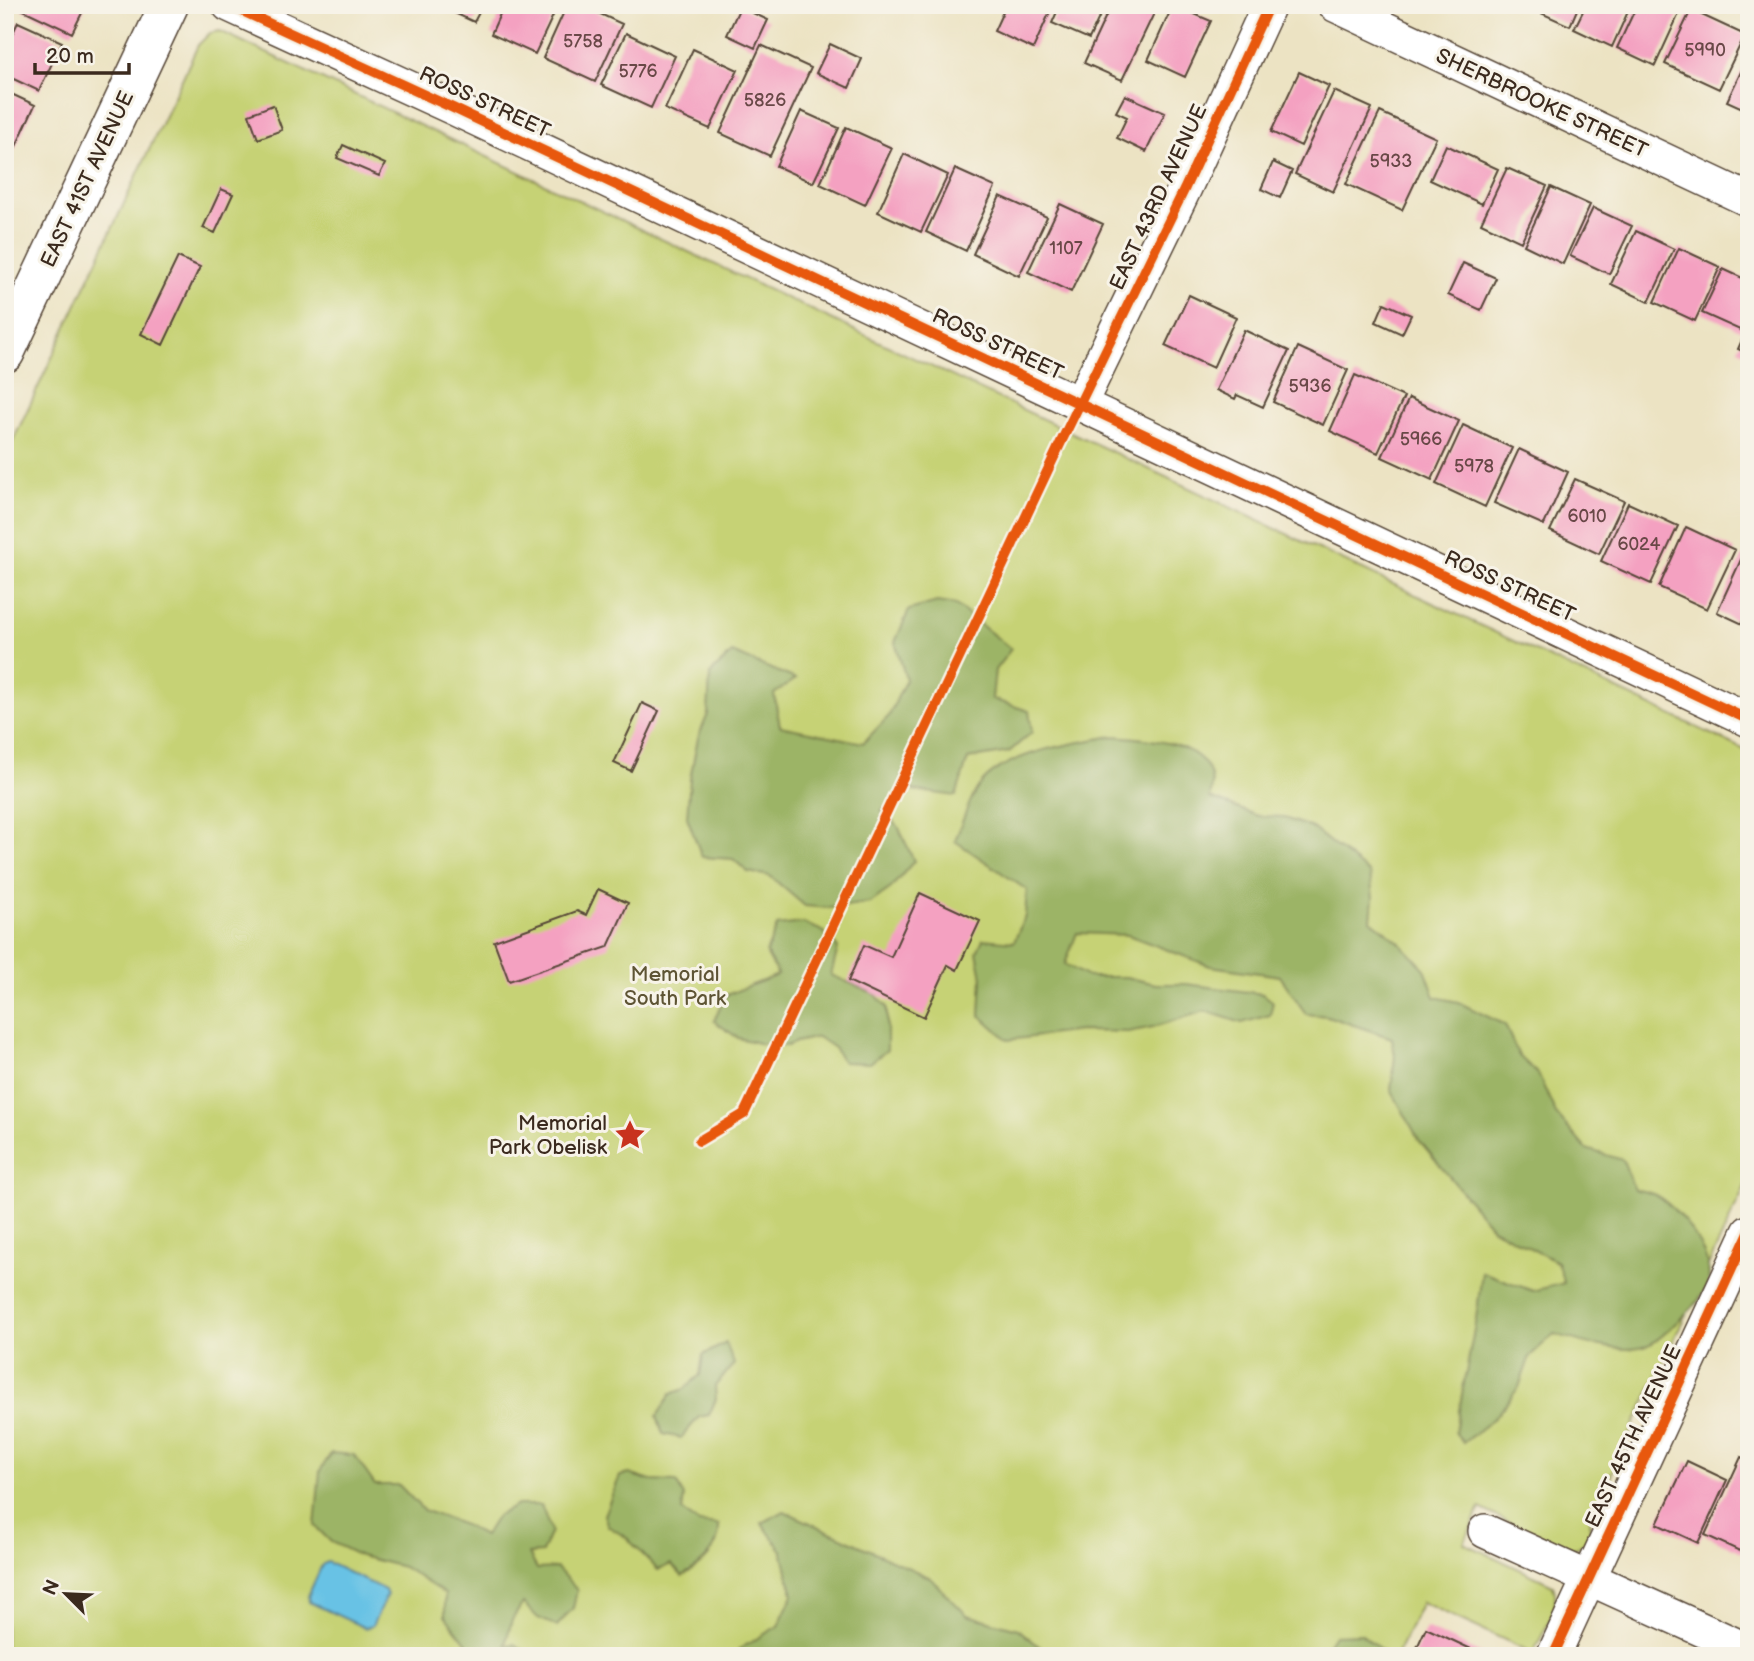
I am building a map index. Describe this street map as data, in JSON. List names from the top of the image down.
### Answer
{
  "streets": {
    "main road": ["EAST 41ST AVENUE"],
    "street": [
      "ROSS STREET",
      "SHERBROOKE STREET",
      "EAST 43RD AVENUE",
      "EAST 45TH AVENUE"
    ]
  },
  "crossings": [
    ["ROSS STREET", "EAST 43RD AVENUE"]
  ],
  "parks": ["Memorial South Park"],
  "places": {
    "place": ["Memorial Park Obelisk"]
  },
  "house_numbers": [
    "5758",
    "5990",
    "5776",
    "5826",
    "5933",
    "1107",
    "5936",
    "5966",
    "5978",
    "6010",
    "6024"
  ],
  "scale_bar": "20 m",
  "north": "top left"
}
